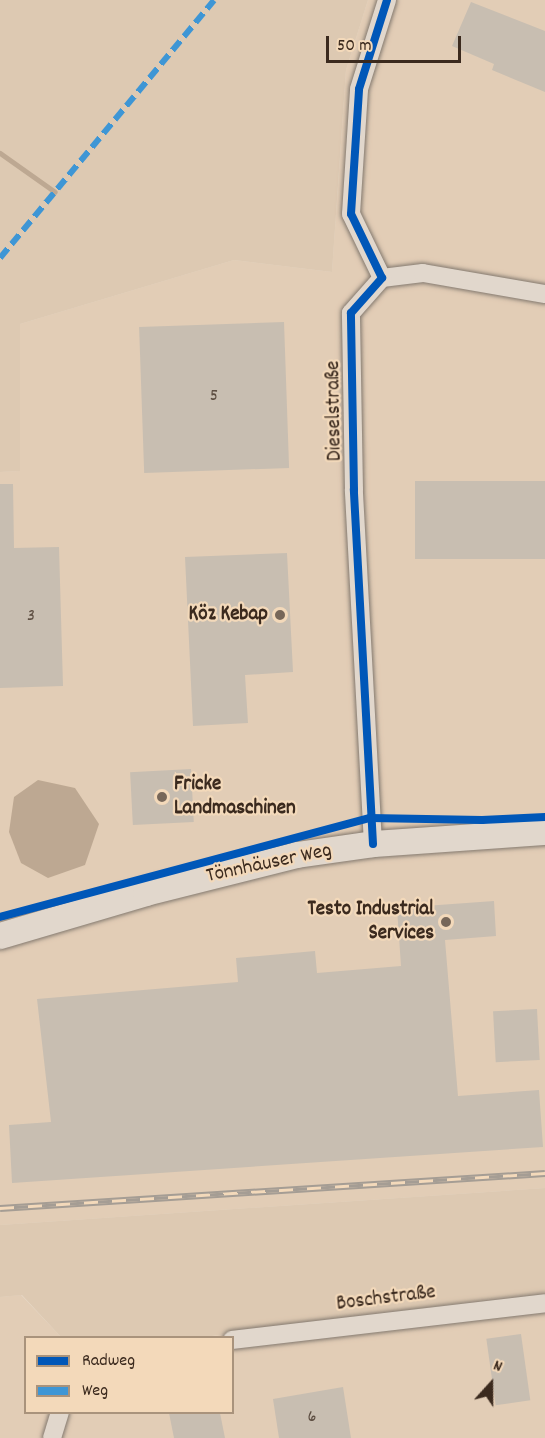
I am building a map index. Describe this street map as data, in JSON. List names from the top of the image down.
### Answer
{
  "streets": {
    "main road": ["Tönnhäuser Weg"],
    "street": ["Dieselstraße", "Boschstraße"]
  },
  "crossings": [
    ["Dieselstraße", "Tönnhäuser Weg"]
  ],
  "places": ["Köz Kebap", "Fricke Landmaschinen", "Testo Industrial Services"],
  "house_numbers": ["5", "3", "6"],
  "legend": ["Radweg", "Weg"],
  "scale_bar": "50 m",
  "north": "top"
}
